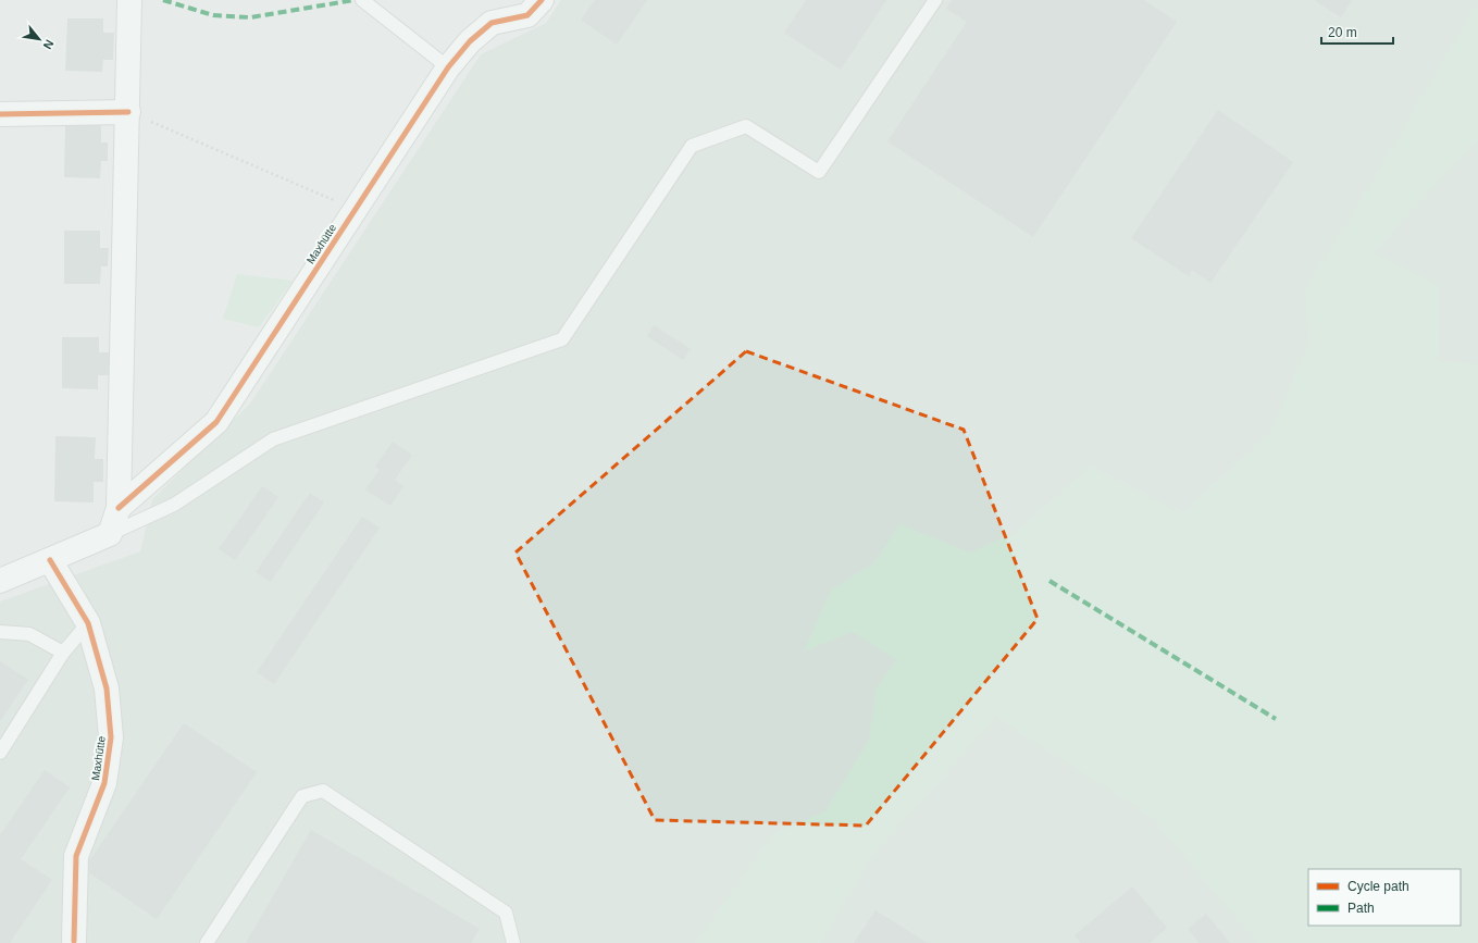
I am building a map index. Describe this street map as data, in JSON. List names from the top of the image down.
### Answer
{
  "streets": {
    "street": ["Maxhütte"]
  },
  "legend": ["Cycle path", "Path"],
  "scale_bar": "20 m",
  "north": "bottom right"
}
